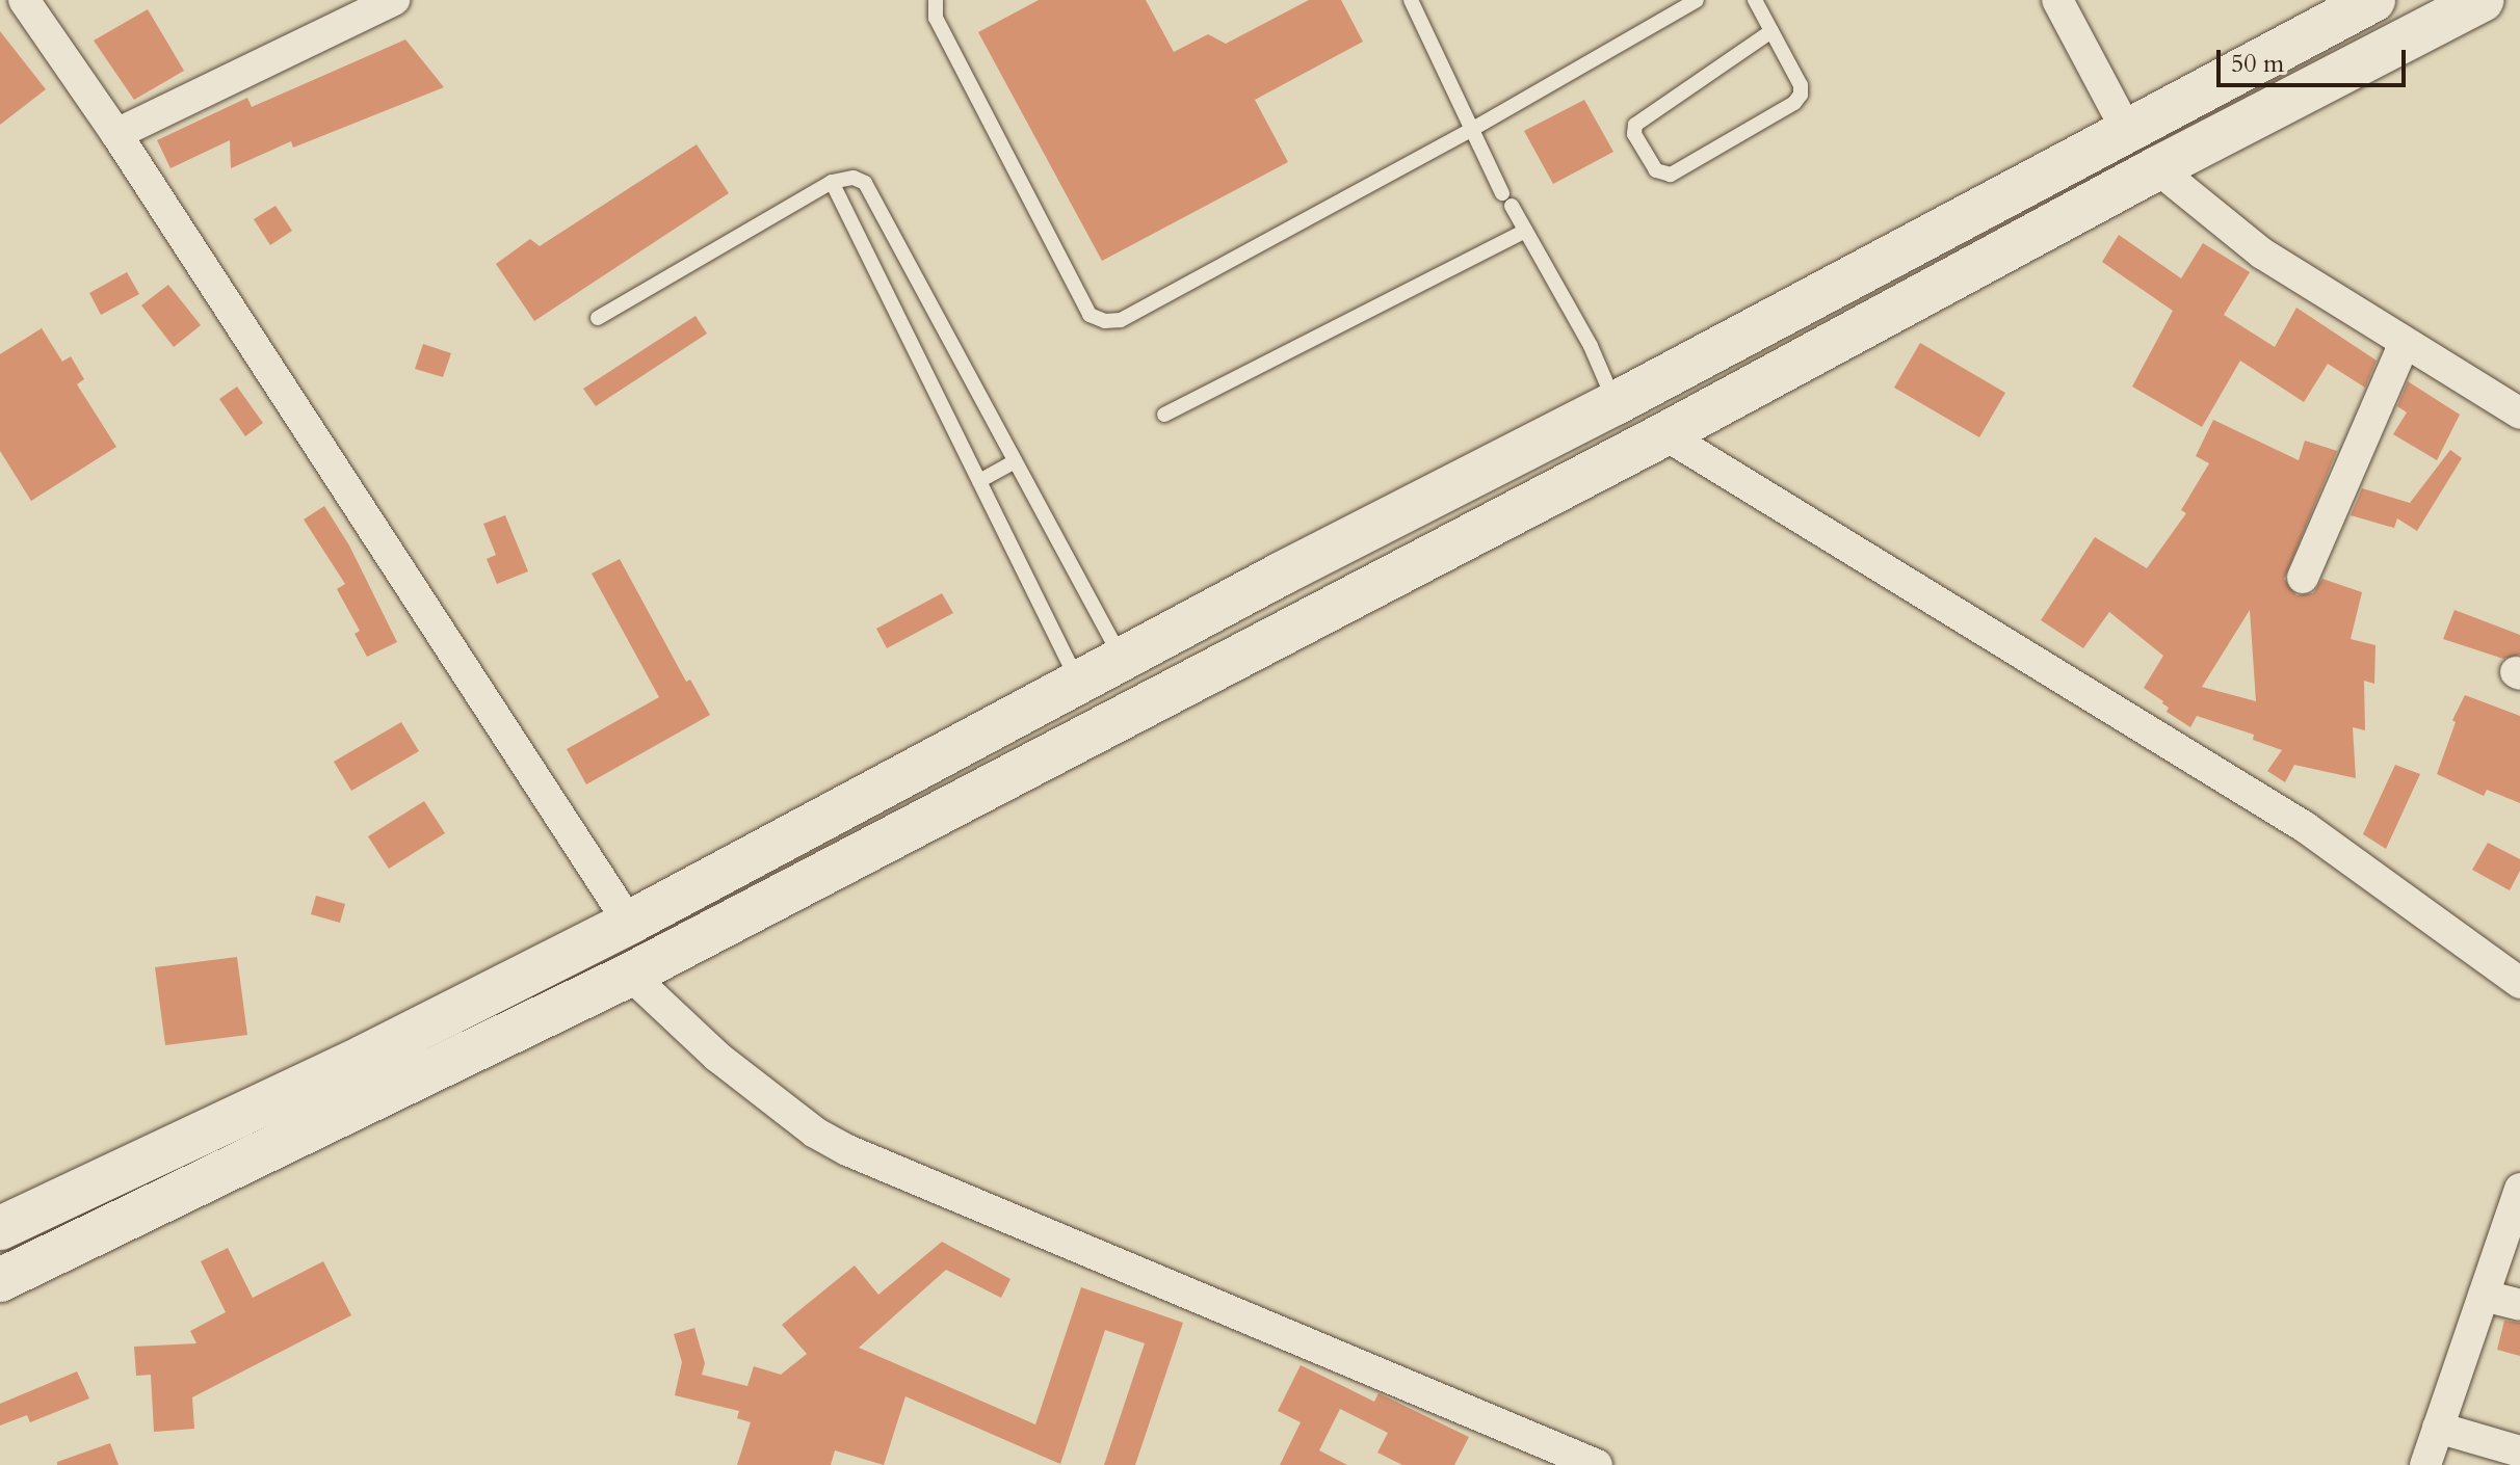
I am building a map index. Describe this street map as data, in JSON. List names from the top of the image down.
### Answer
{
  "scale_bar": "50 m"
}
